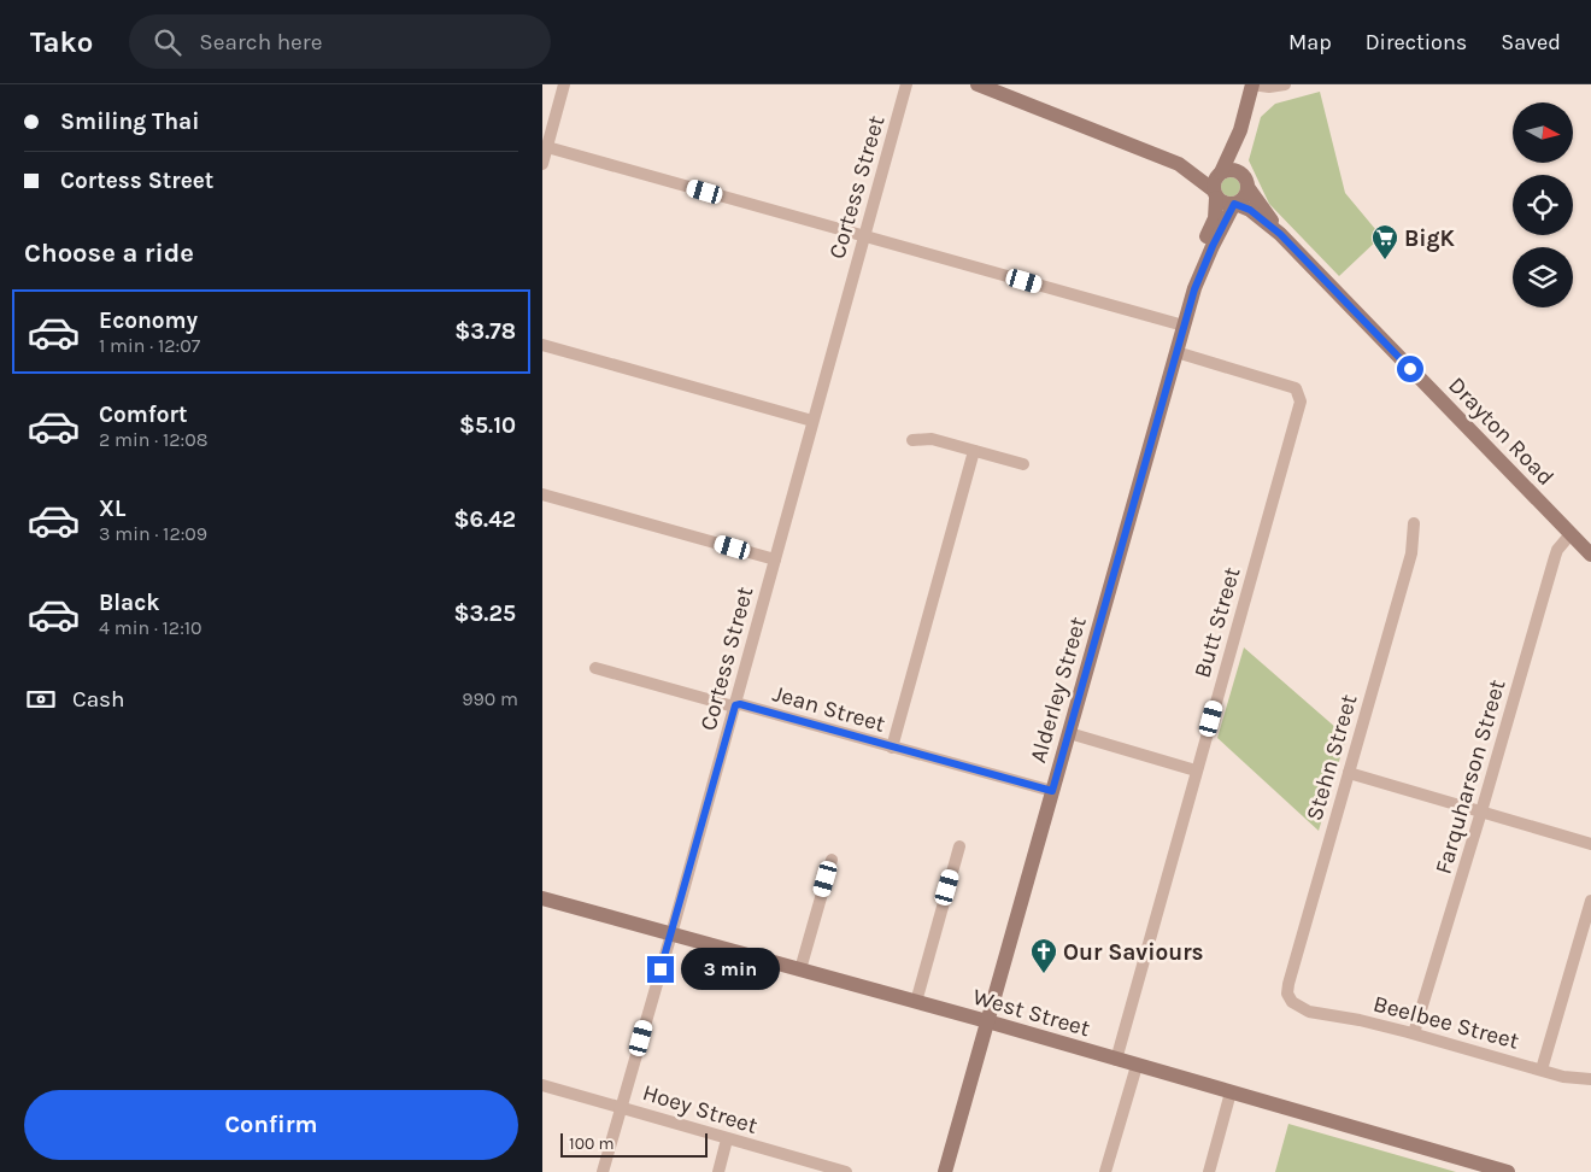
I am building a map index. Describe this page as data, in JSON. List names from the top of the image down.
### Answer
{
  "streets": {
    "main road": ["Drayton Road", "Alderley Street", "West Street"],
    "street": [
      "Cortess Street",
      "Butt Street",
      "Jean Street",
      "Stehn Street",
      "Farquharson Street",
      "Beelbee Street",
      "Hoey Street"
    ]
  },
  "crossings": [
    ["Cortess Street", "Jean Street"],
    ["Cortess Street", "West Street"],
    ["Cortess Street", "Hoey Street"],
    ["Drayton Road", "Alderley Street"],
    ["Drayton Road", "Farquharson Street"],
    ["Butt Street", "Alderley Street"],
    ["Butt Street", "West Street"],
    ["Alderley Street", "Jean Street"],
    ["Alderley Street", "West Street"],
    ["Stehn Street", "Beelbee Street"],
    ["Farquharson Street", "Beelbee Street"]
  ],
  "places": {
    "supermarket": ["BigK"],
    "church": ["Our Saviours"]
  },
  "scale_bar": "100 m",
  "north": "right",
  "page": {
    "header": "Tako",
    "search": "Search here",
    "nav": ["Map", "Directions", "Saved"],
    "banner": ["Smiling Thai", "Cortess Street"],
    "heading": "Choose a ride",
    "list": [
      {
        "name": "Economy",
        "note": "1 min · 12:07",
        "value": "$3.78"
      },
      {
        "name": "Comfort",
        "note": "2 min · 12:08",
        "value": "$5.10"
      },
      {
        "name": "XL",
        "note": "3 min · 12:09",
        "value": "$6.42"
      },
      {
        "name": "Black",
        "note": "4 min · 12:10",
        "value": "$3.25"
      }
    ],
    "pay": ["Cash", "990 m"],
    "bubble": "3 min",
    "buttons": "Confirm",
    "scale": "100 m"
  }
}
